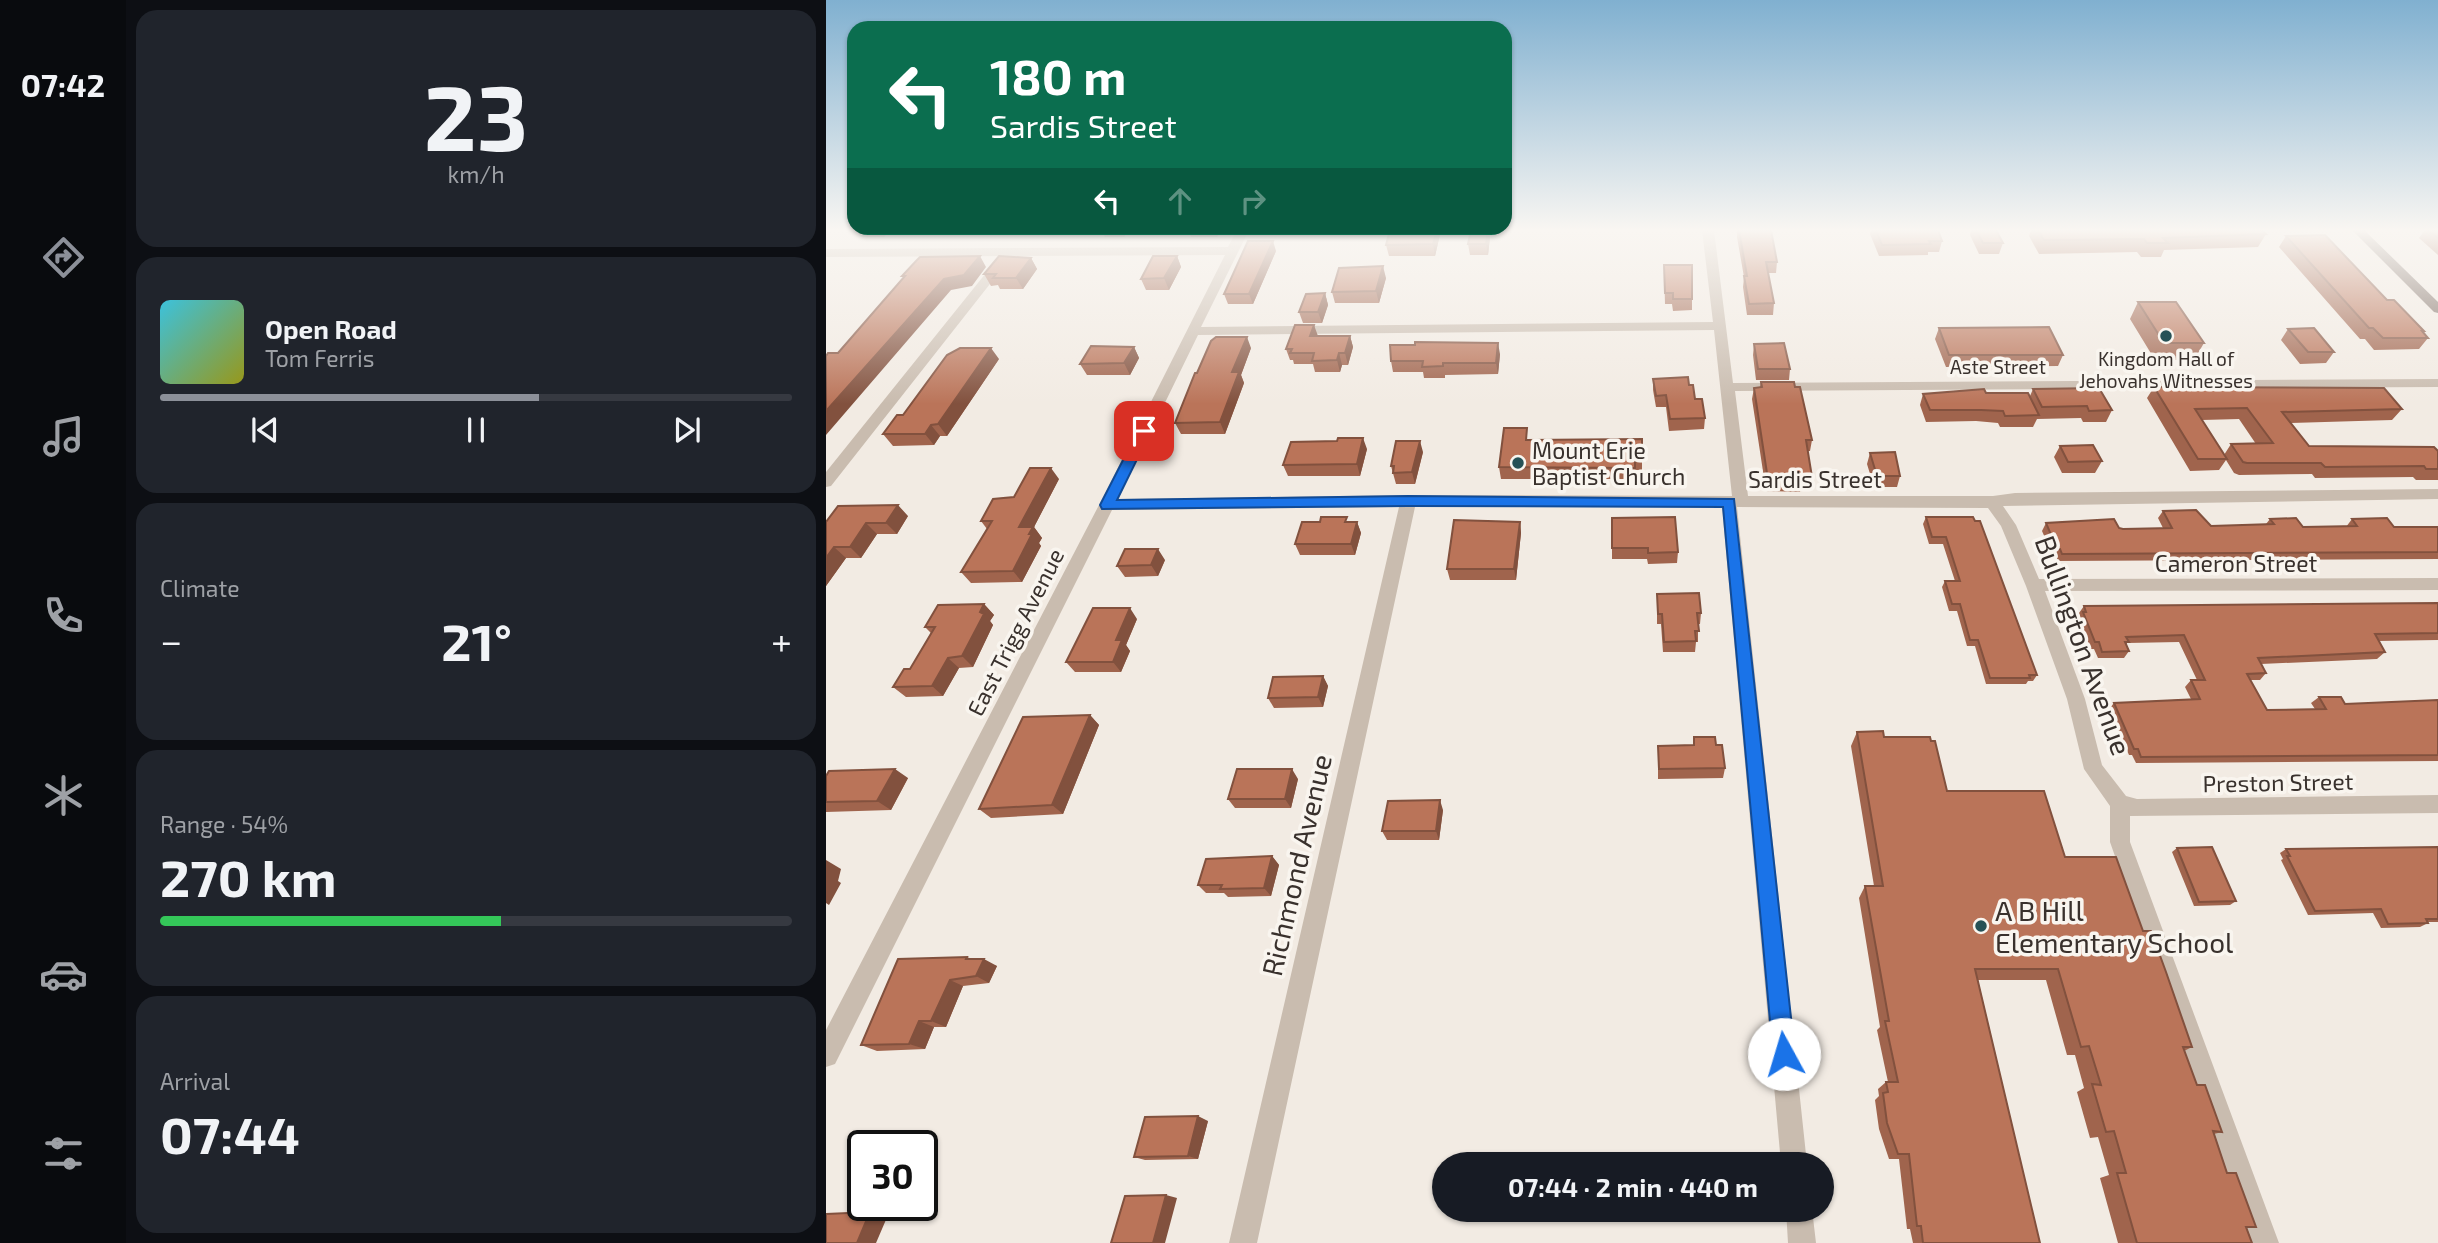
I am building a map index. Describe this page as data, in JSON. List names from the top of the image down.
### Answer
{
  "streets": {
    "street": [
      "Aste Street",
      "Sardis Street",
      "Cameron Street",
      "East Trigg Avenue",
      "Bullington Avenue",
      "Preston Street",
      "Richmond Avenue"
    ]
  },
  "crossings": [
    ["Sardis Street", "East Trigg Avenue"],
    ["Sardis Street", "Bullington Avenue"],
    ["Sardis Street", "Richmond Avenue"],
    ["Cameron Street", "Bullington Avenue"],
    ["Bullington Avenue", "Preston Street"]
  ],
  "places": ["Kingdom Hall of Jehovahs Witnesses", "Mount Erie Baptist Church", "A B Hill Elementary School"],
  "page": {
    "tabs": "07:42",
    "tile": [
      ["23", "km/h"],
      "Climate",
      ["Range · 54%", "270 km"],
      ["Arrival", "07:44"]
    ],
    "turn": ["180 m", "Sardis Street"],
    "song": ["Open Road", "Tom Ferris"],
    "heat": ["−", "21°", "+"],
    "limit": "30",
    "trip": "07:44 · 2 min · 440 m"
  }
}
